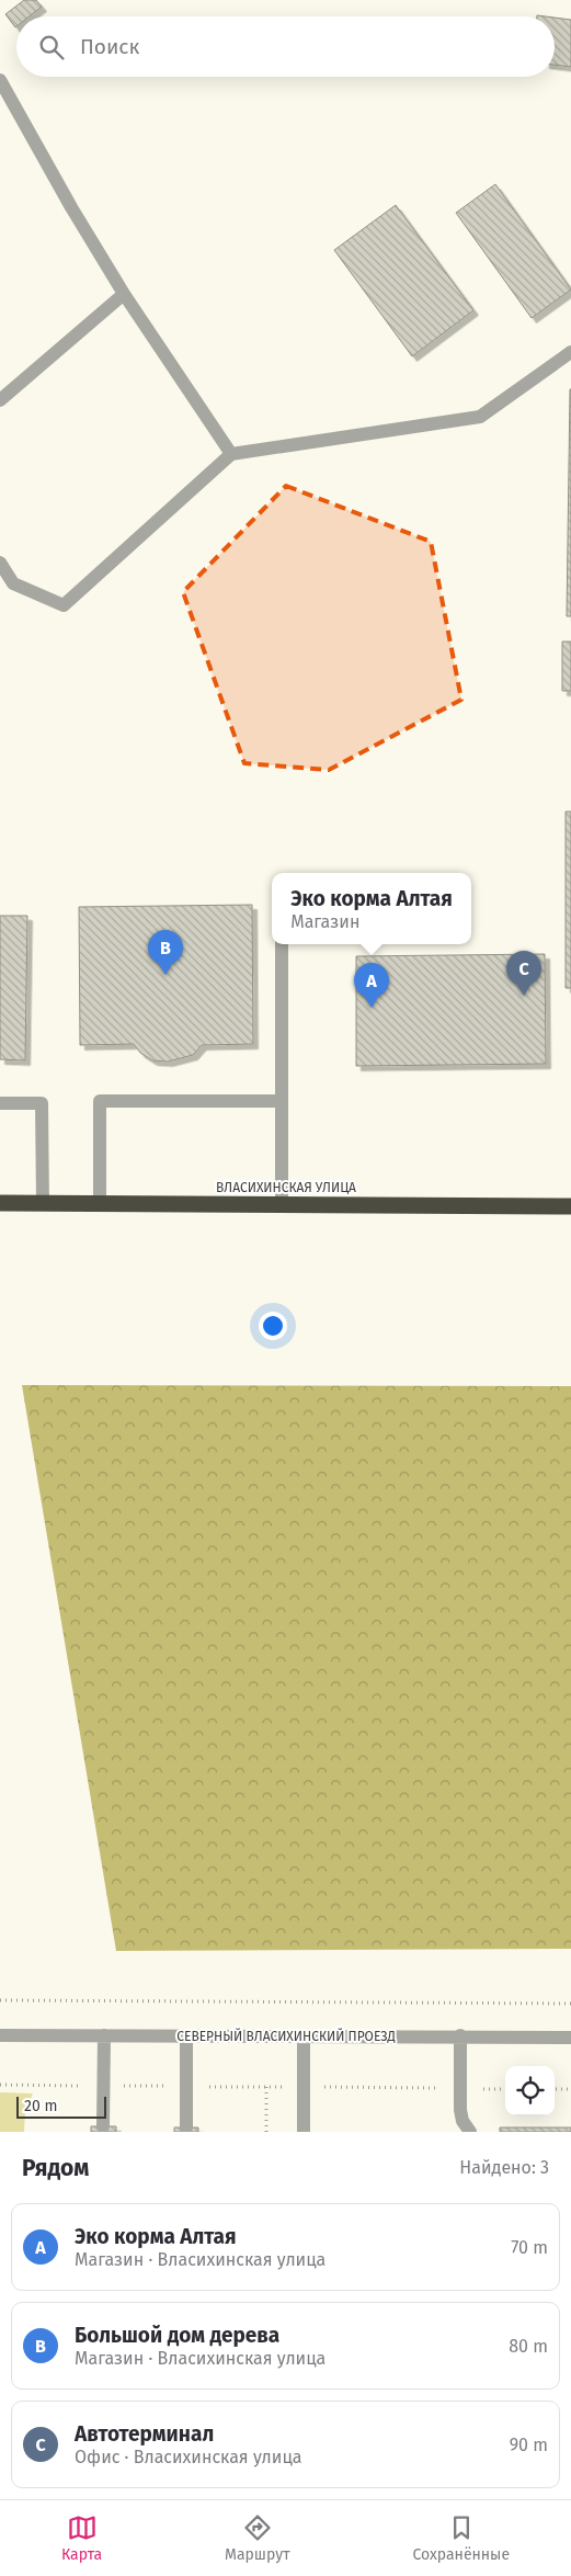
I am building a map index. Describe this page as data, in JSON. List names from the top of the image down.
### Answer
{
  "streets": {
    "highway": ["ВЛАСИХИНСКАЯ УЛИЦА"],
    "street": ["СЕВЕРНЫЙ ВЛАСИХИНСКИЙ ПРОЕЗД"]
  },
  "scale_bar": "20 m",
  "page": {
    "search": "Поиск",
    "popup": ["Эко корма Алтая", "Магазин"],
    "pins": ["B", "C", "A"],
    "scale": "20 m",
    "heading": ["Рядом", "Найдено: 3"],
    "list": [
      {
        "mark": "A",
        "name": "Эко корма Алтая",
        "note": "Магазин · Власихинская улица",
        "value": "70 m"
      },
      {
        "mark": "B",
        "name": "Большой дом дерева",
        "note": "Магазин · Власихинская улица",
        "value": "80 m"
      },
      {
        "mark": "C",
        "name": "Автотерминал",
        "note": "Офис · Власихинская улица",
        "value": "90 m"
      }
    ],
    "nav": ["Карта", "Маршрут", "Сохранённые"]
  }
}
